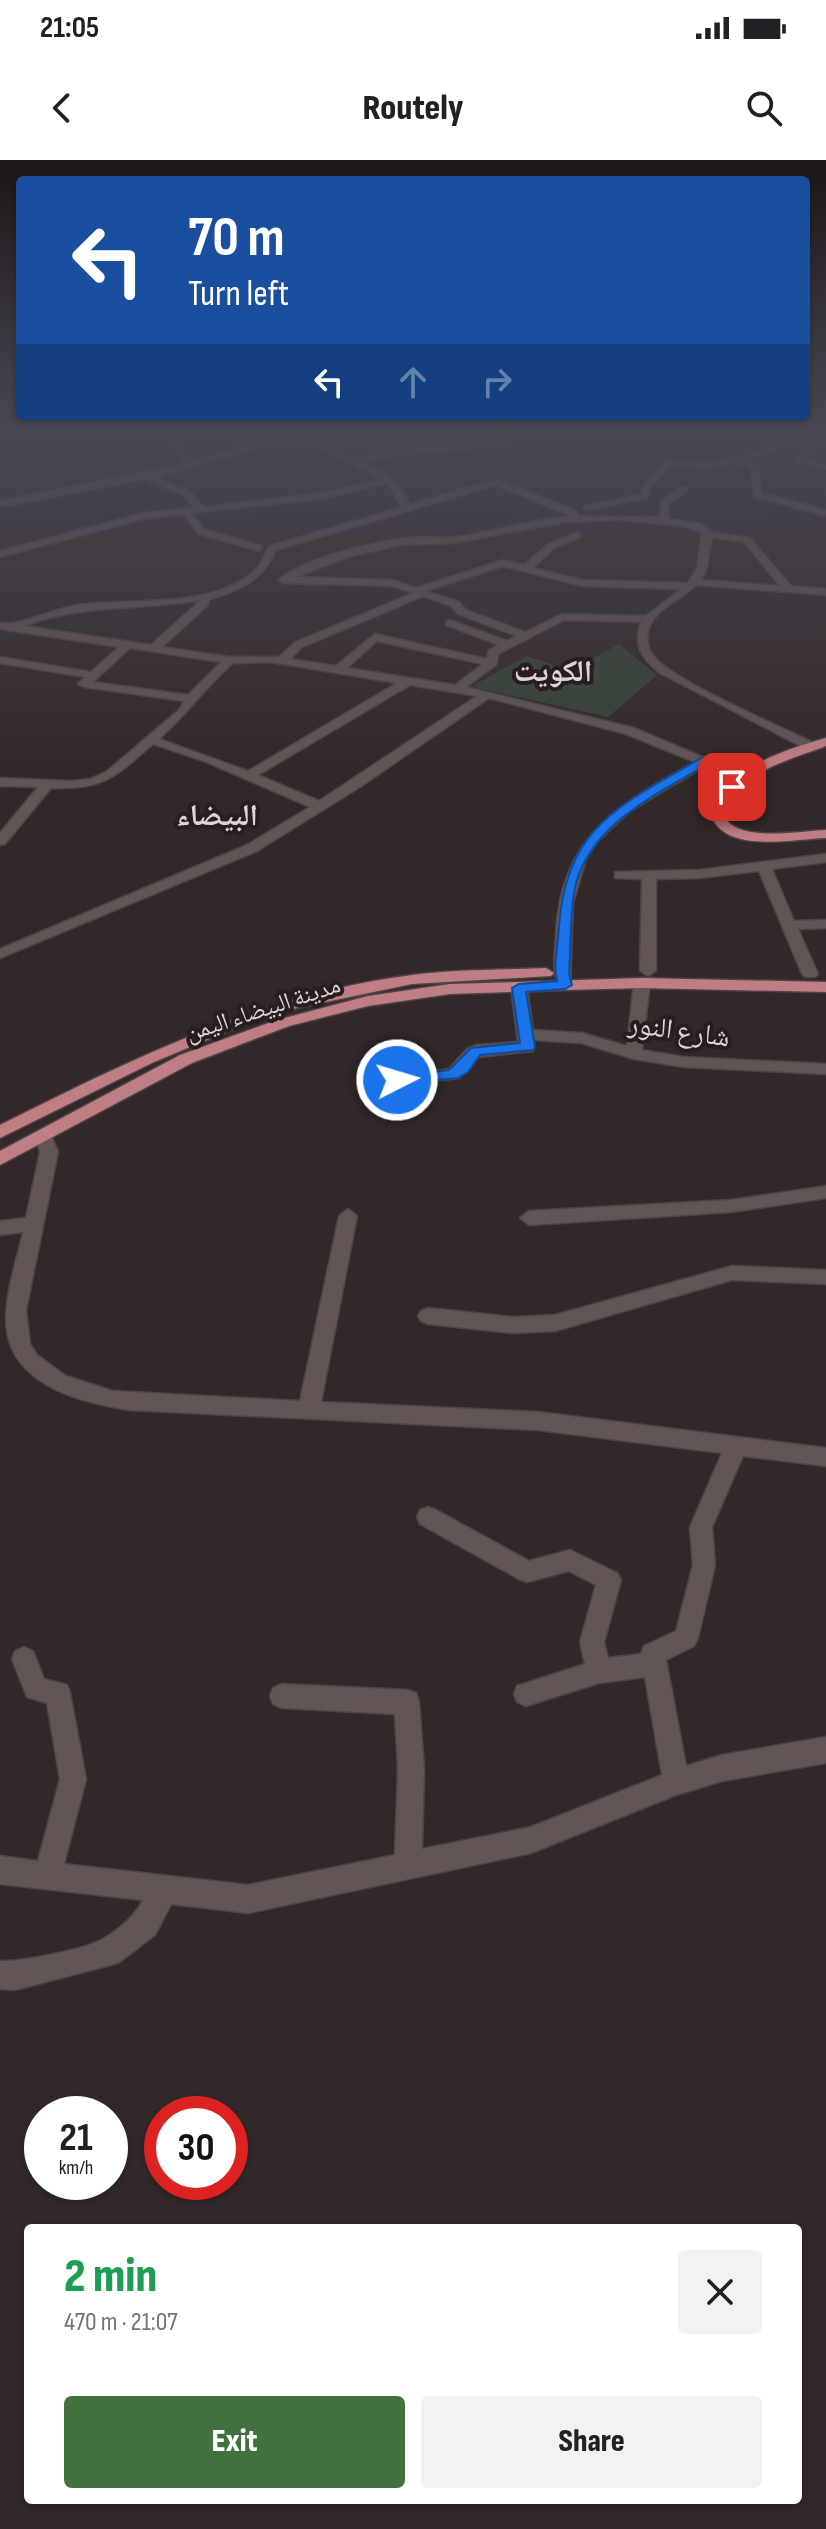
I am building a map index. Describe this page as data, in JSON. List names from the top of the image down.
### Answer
{
  "streets": {
    "main road": ["مدينة البيضاء اليمن"],
    "street": ["شارع النور"]
  },
  "districts": ["الكويت", "البيضاء"],
  "page": {
    "status": "21:05",
    "header": "Routely",
    "turn": ["70 m", "Turn left"],
    "speed": "21 km/h",
    "limit": "30",
    "heading": ["2 min", "470 m · 21:07"],
    "buttons": ["Exit", "Share"]
  }
}
